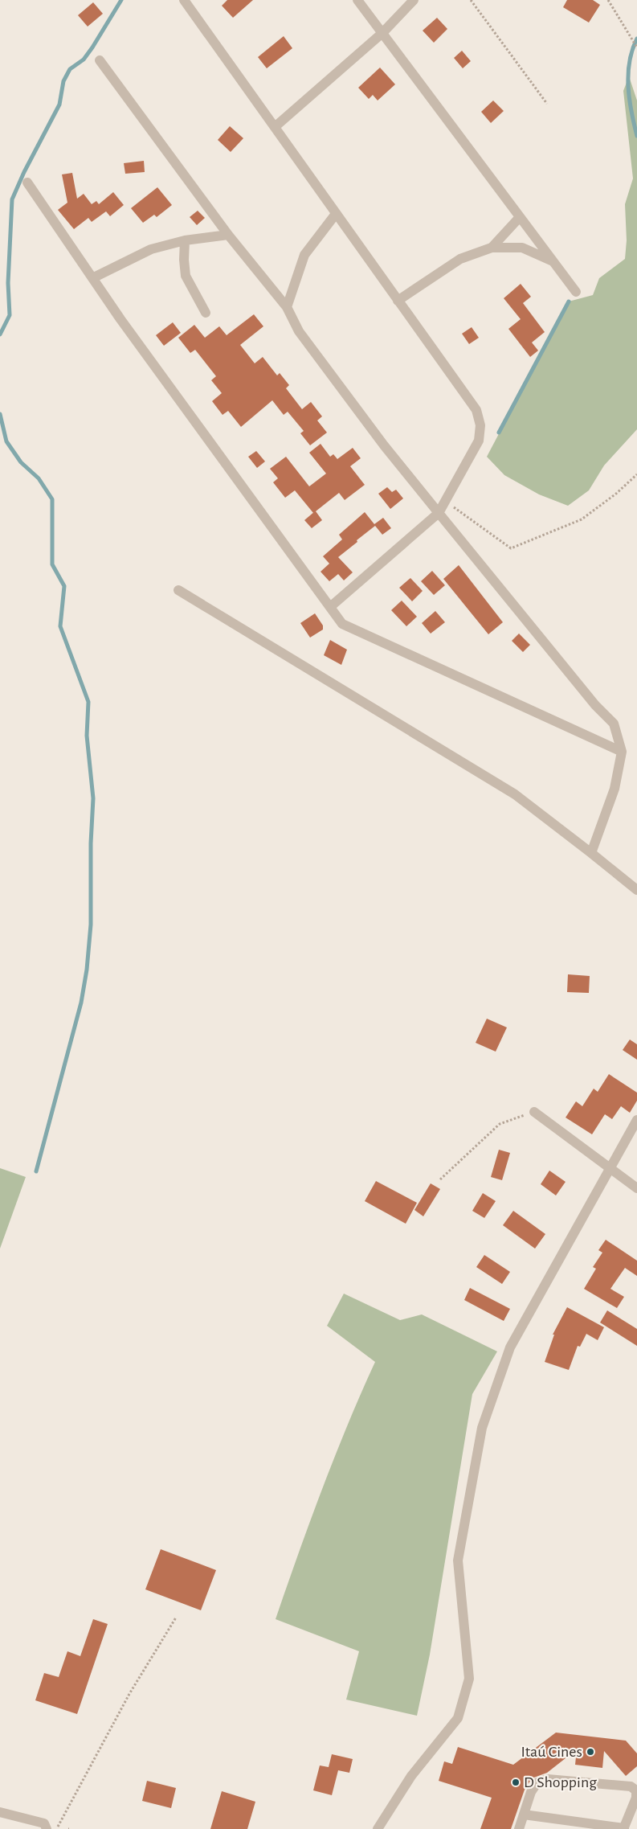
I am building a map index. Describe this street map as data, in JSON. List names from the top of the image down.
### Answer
{
  "places": ["Itaú Cines", "D Shopping"]
}
